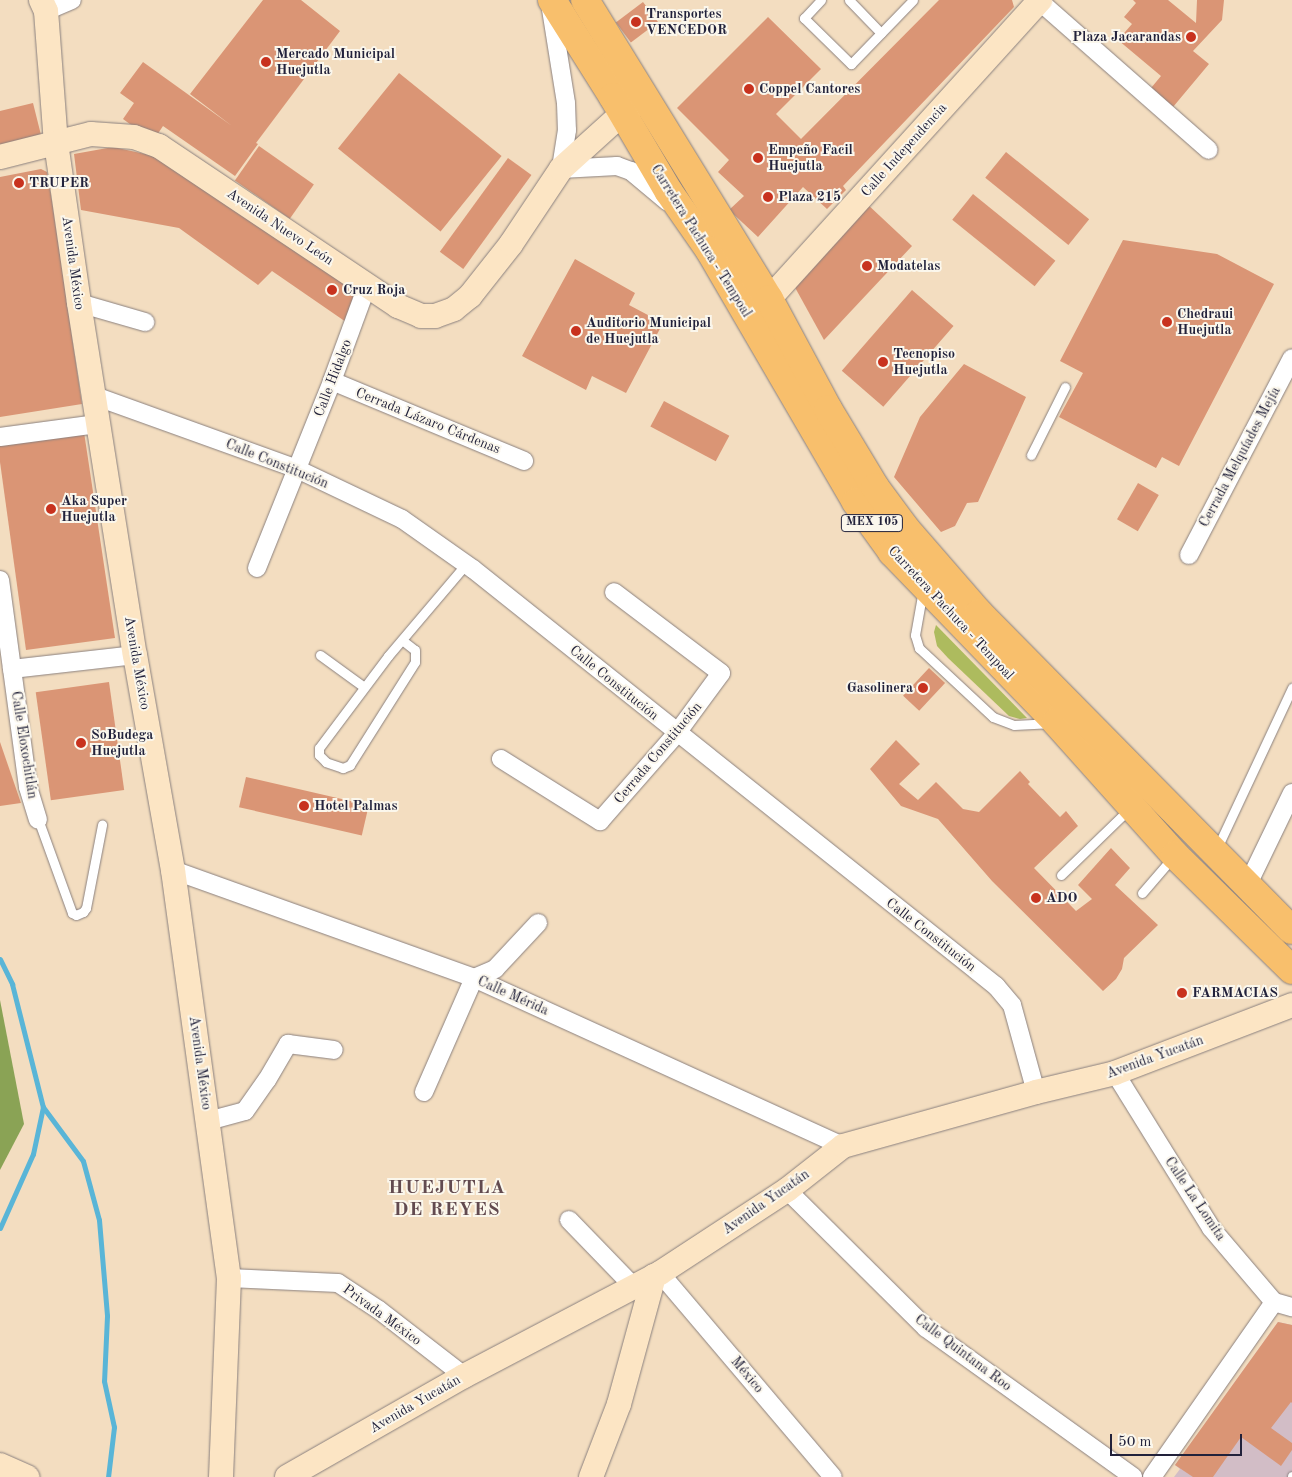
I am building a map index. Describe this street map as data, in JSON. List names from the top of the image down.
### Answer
{
  "streets": {
    "main road": ["Carretera Pachuca - Tempoal", "MEX 105"],
    "street": [
      "Calle Independencia",
      "Avenida Nuevo León",
      "Avenida México",
      "Calle Hidalgo",
      "Cerrada Lázaro Cárdenas",
      "Cerrada Melquíades Mejía",
      "Calle Constitución",
      "Calle Eloxochitlán",
      "Cerrada Constitución",
      "Calle Mérida",
      "Avenida Yucatán",
      "Calle La Lomita",
      "Privada México",
      "Calle Quintana Roo",
      "México"
    ]
  },
  "crossings": [
    ["Calle Independencia", "Carretera Pachuca - Tempoal"],
    ["Avenida Nuevo León", "Carretera Pachuca - Tempoal"],
    ["Avenida Nuevo León", "Avenida México"],
    ["Avenida Nuevo León", "Calle Hidalgo"],
    ["Avenida México", "Calle Constitución"],
    ["Avenida México", "Calle Mérida"],
    ["Avenida México", "Privada México"],
    ["Calle Hidalgo", "Cerrada Lázaro Cárdenas"],
    ["Calle Hidalgo", "Calle Constitución"],
    ["Calle Constitución", "Cerrada Constitución"],
    ["Calle Constitución", "Avenida Yucatán"],
    ["Calle Mérida", "Avenida Yucatán"],
    ["Avenida Yucatán", "Calle La Lomita"],
    ["Avenida Yucatán", "Privada México"],
    ["Avenida Yucatán", "Calle Quintana Roo"],
    ["Avenida Yucatán", "México"]
  ],
  "districts": ["HUEJUTLA DE REYES"],
  "places": [
    "Transportes VENCEDOR",
    "Plaza Jacarandas",
    "Mercado Municipal Huejutla",
    "Coppel Cantores",
    "Empeño Facil Huejutla",
    "TRUPER",
    "Plaza 215",
    "Modatelas",
    "Cruz Roja",
    "Chedraui Huejutla",
    "Auditorio Municipal de Huejutla",
    "Tecnopiso Huejutla",
    "Aka Super Huejutla",
    "Gasolinera",
    "SoBudega Huejutla",
    "Hotel Palmas",
    "ADO",
    "FARMACIAS"
  ],
  "scale_bar": "50 m"
}
